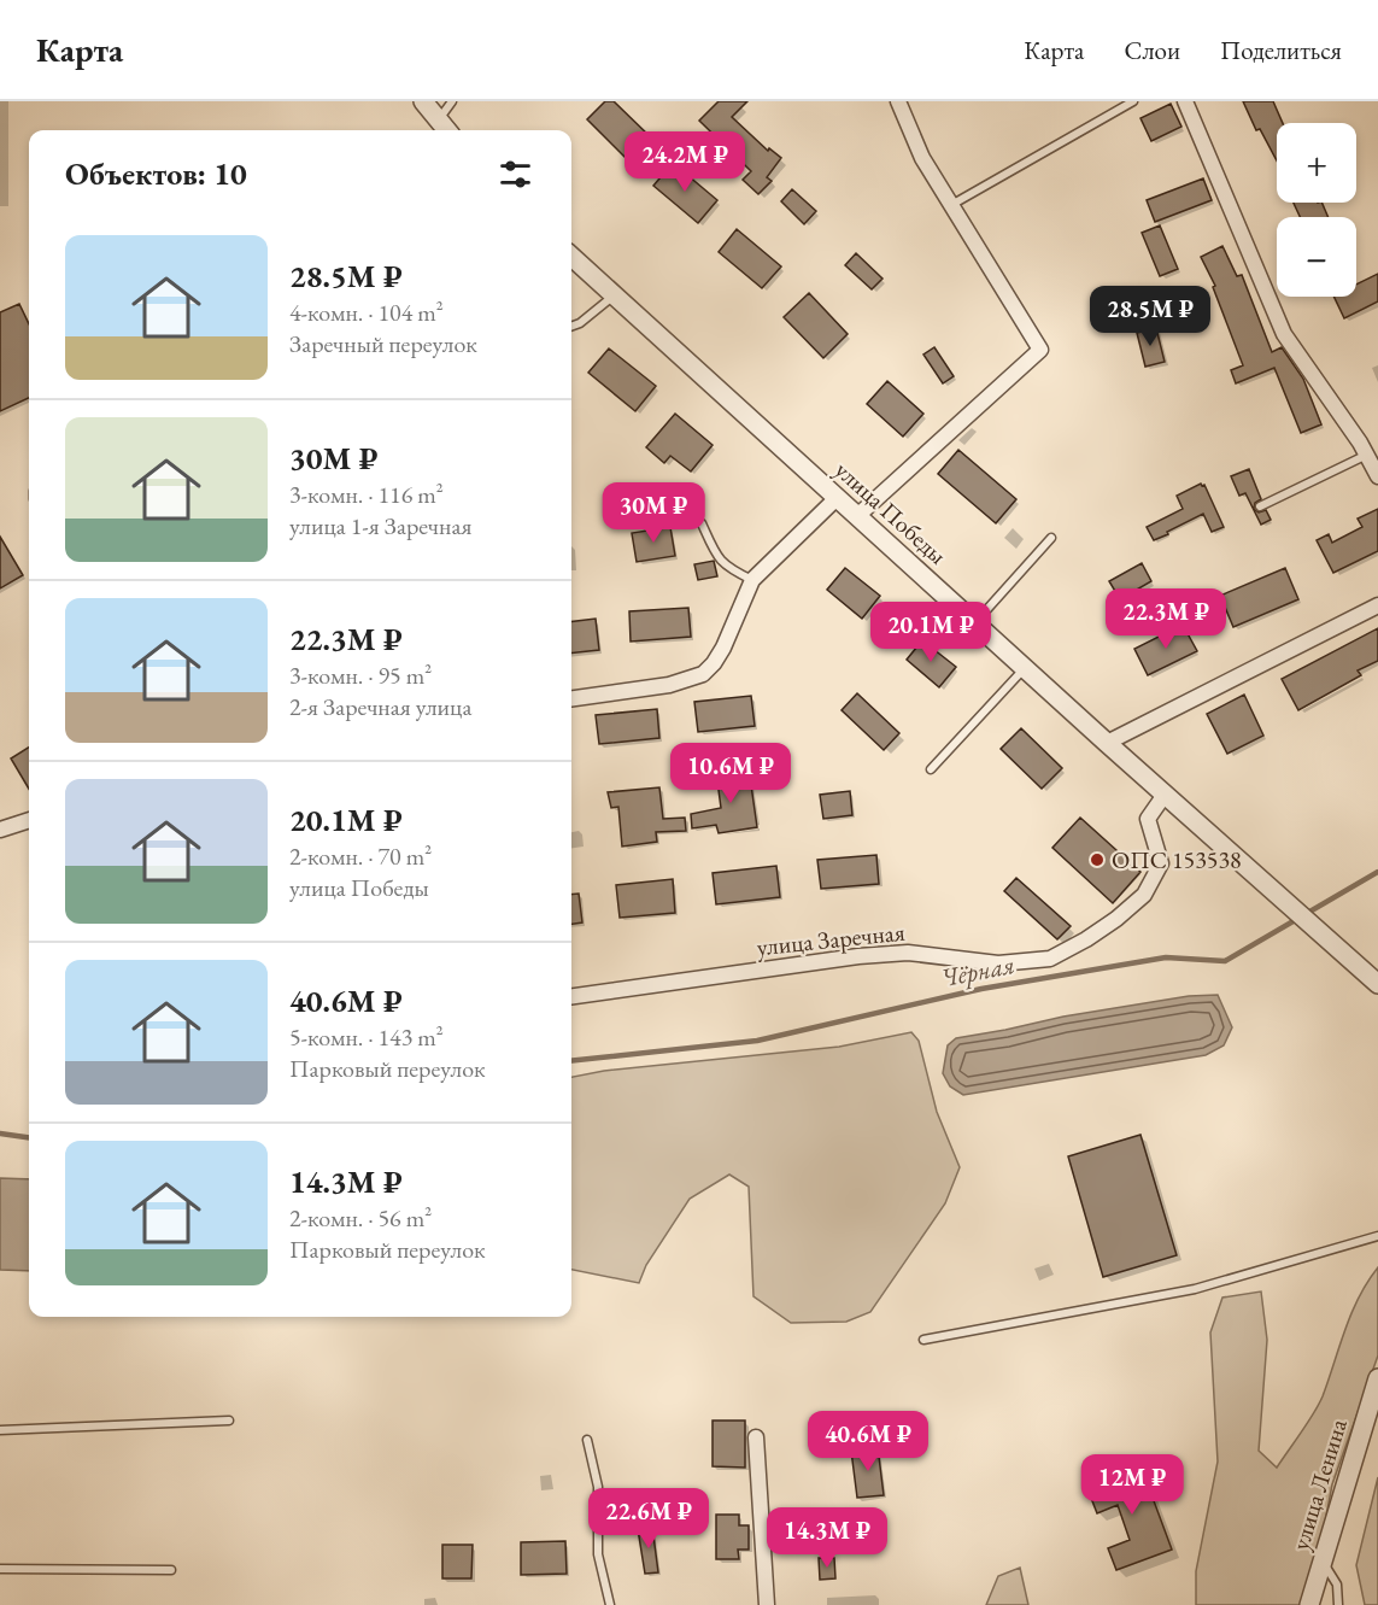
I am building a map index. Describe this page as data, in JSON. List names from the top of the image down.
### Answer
{
  "streets": {
    "street": ["улица Победы", "улица Заречная", "улица Ленина"]
  },
  "crossings": [
    ["улица Победы", "улица Заречная"]
  ],
  "water": ["Чёрная"],
  "places": ["ОПС 153538"],
  "page": {
    "header": "Карта",
    "nav": ["Карта", "Слои", "Поделиться"],
    "map_buttons": ["+", "−"],
    "heading": "Объектов: 10",
    "price": [
      "24.2M ₽",
      "28.5M ₽",
      "30M ₽",
      "22.3M ₽",
      "20.1M ₽",
      "10.6M ₽",
      "40.6M ₽",
      "12M ₽",
      "22.6M ₽",
      "14.3M ₽"
    ],
    "list": [
      {
        "name": "28.5M ₽",
        "note": "4-комн. · 104 m² · Заречный переулок"
      },
      {
        "name": "30M ₽",
        "note": "3-комн. · 116 m² · улица 1-я Заречная"
      },
      {
        "name": "22.3M ₽",
        "note": "3-комн. · 95 m² · 2-я Заречная улица"
      },
      {
        "name": "20.1M ₽",
        "note": "2-комн. · 70 m² · улица Победы"
      },
      {
        "name": "40.6M ₽",
        "note": "5-комн. · 143 m² · Парковый переулок"
      },
      {
        "name": "14.3M ₽",
        "note": "2-комн. · 56 m² · Парковый переулок"
      }
    ]
  }
}
